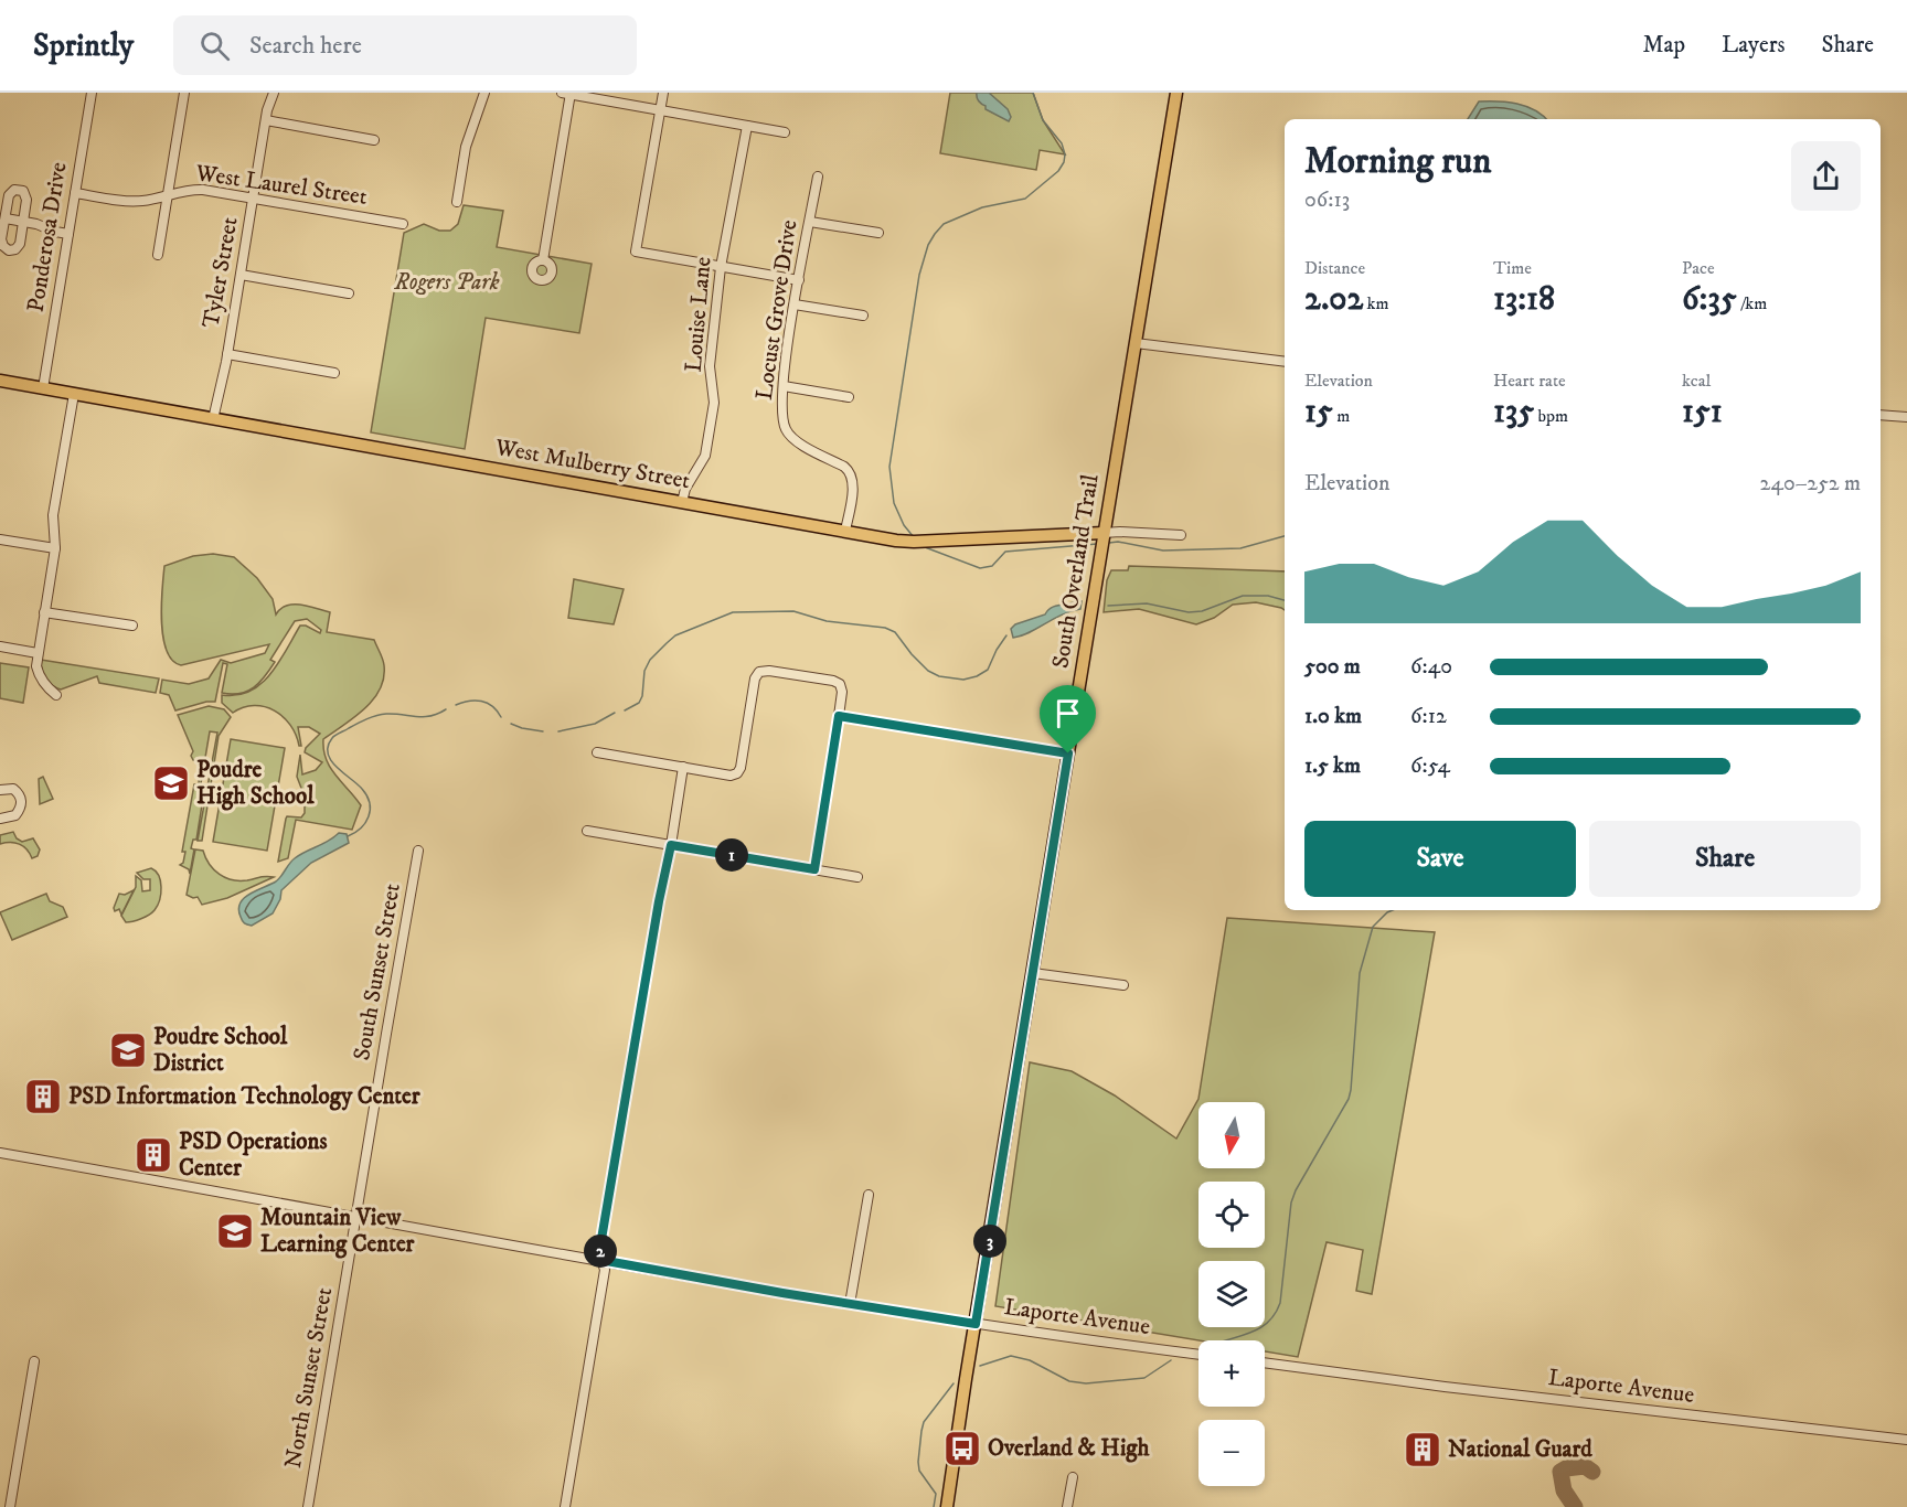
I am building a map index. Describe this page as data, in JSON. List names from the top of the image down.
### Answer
{
  "streets": {
    "main road": ["West Mulberry Street", "South Overland Trail"],
    "street": [
      "West Laurel Street",
      "Ponderosa Drive",
      "Tyler Street",
      "Locust Grove Drive",
      "Louise Lane",
      "South Sunset Street",
      "Laporte Avenue",
      "North Sunset Street"
    ]
  },
  "crossings": [
    ["West Laurel Street", "Ponderosa Drive"],
    ["West Laurel Street", "Tyler Street"],
    ["Ponderosa Drive", "West Mulberry Street"],
    ["Tyler Street", "West Mulberry Street"],
    ["Locust Grove Drive", "West Mulberry Street"],
    ["Louise Lane", "West Mulberry Street"],
    ["West Mulberry Street", "South Overland Trail"],
    ["South Overland Trail", "Laporte Avenue"],
    ["South Sunset Street", "Laporte Avenue"],
    ["South Sunset Street", "North Sunset Street"],
    ["Laporte Avenue", "North Sunset Street"]
  ],
  "parks": ["Rogers Park"],
  "places": {
    "school or university": ["Poudre High School", "Poudre School District", "Mountain View Learning Center"],
    "building": ["PSD Infortmation Technology Center", "PSD Operations Center", "National Guard"],
    "bus stop": ["Overland & High"]
  },
  "north": "bottom",
  "page": {
    "header": "Sprintly",
    "search": "Search here",
    "nav": ["Map", "Layers", "Share"],
    "heading": ["Morning run", "06:13"],
    "stats": [
      ["Distance", "2.02 km"],
      ["Time", "13:18"],
      ["Pace", "6:35 /km"],
      ["Elevation", "15 m"],
      ["Heart rate", "135 bpm"],
      ["kcal", "151"]
    ],
    "chart": ["Elevation", "240–252 m"],
    "list": [
      {
        "name": "500 m",
        "note": "6:40"
      },
      {
        "name": "1.0 km",
        "note": "6:12"
      },
      {
        "name": "1.5 km",
        "note": "6:54"
      }
    ],
    "buttons": ["Save", "Share"],
    "pins": ["1", "3", "2"],
    "map_buttons": ["+", "−"]
  }
}
